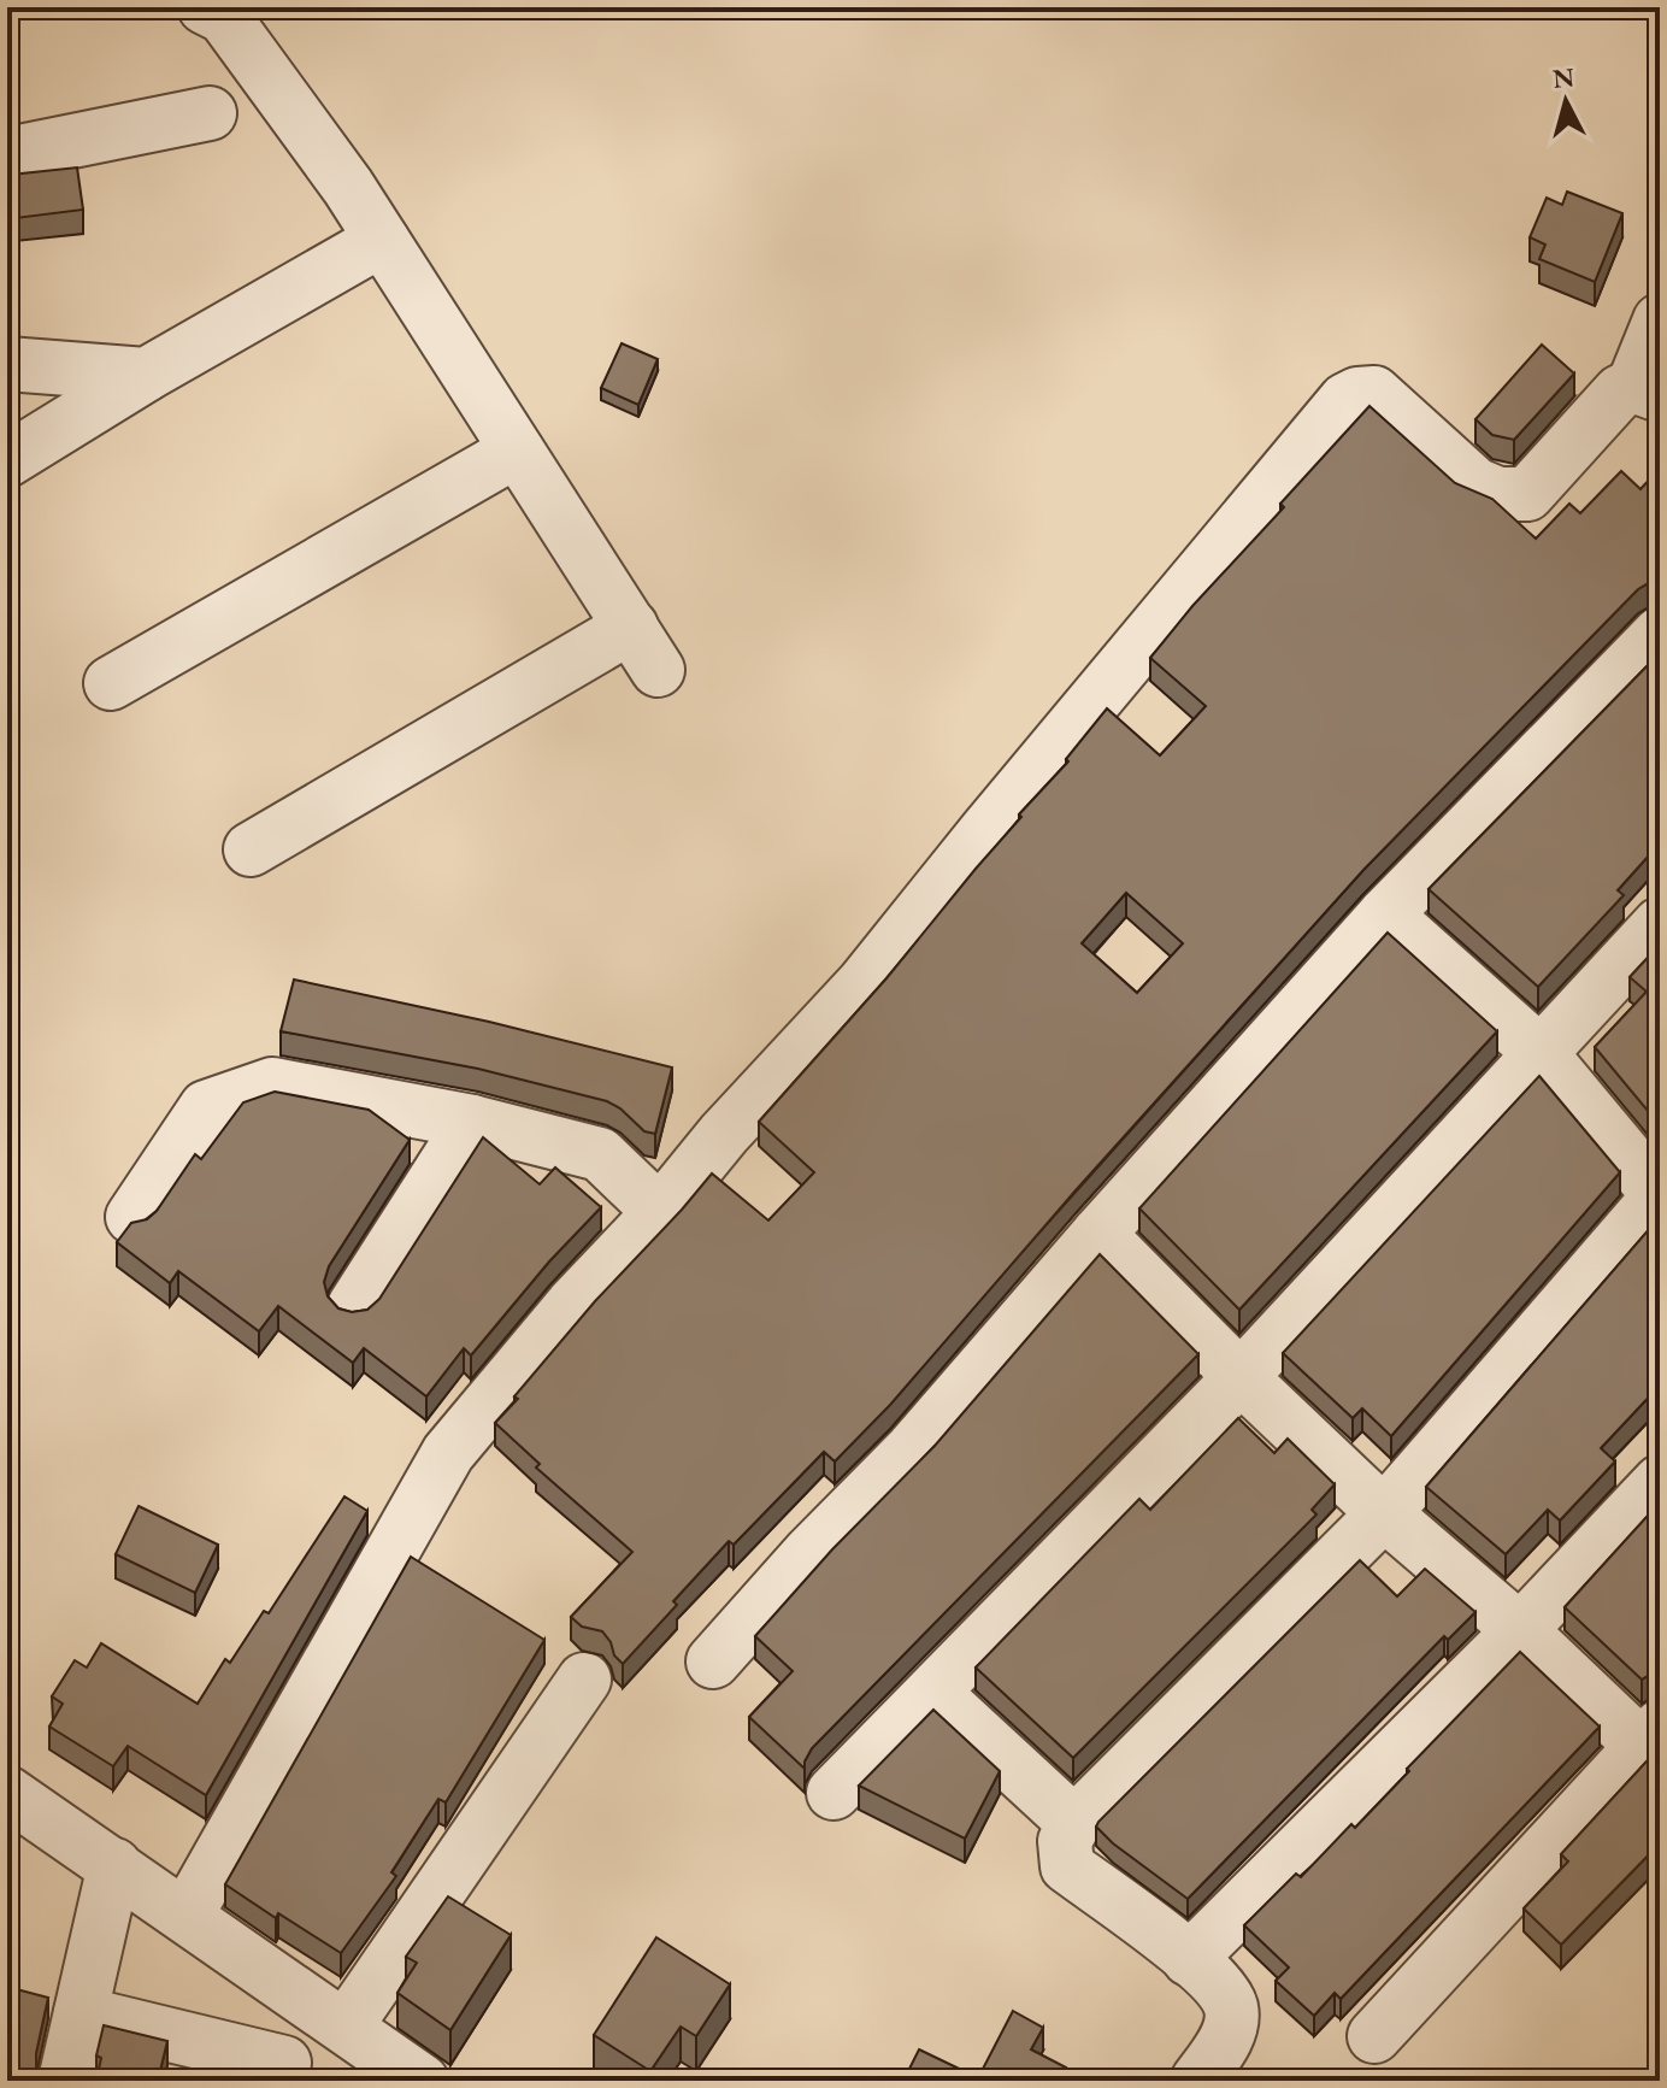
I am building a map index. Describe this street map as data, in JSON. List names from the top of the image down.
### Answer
{
  "north": "top"
}
